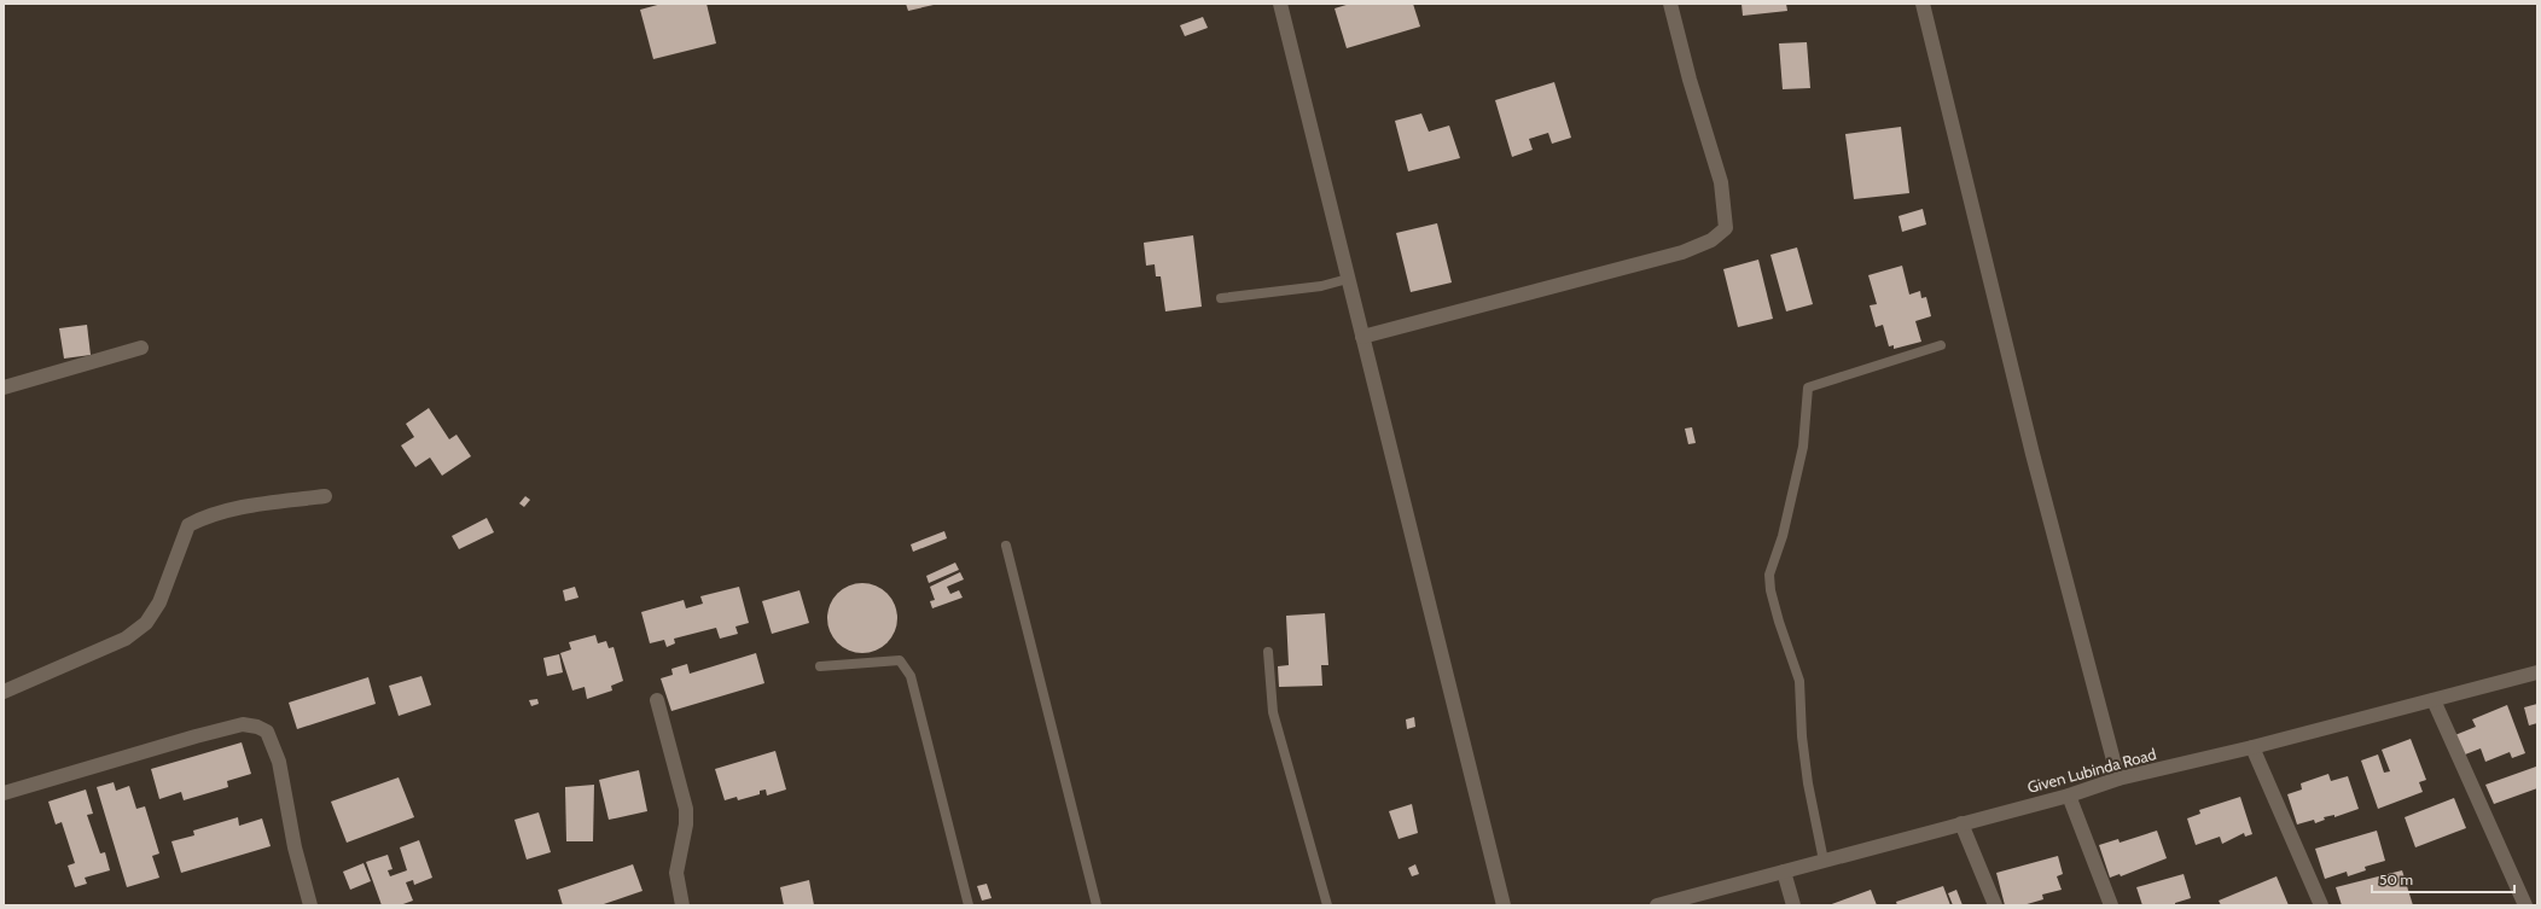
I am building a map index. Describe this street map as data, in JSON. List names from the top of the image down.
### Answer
{
  "streets": {
    "street": ["Given Lubinda Road"]
  },
  "scale_bar": "50 m"
}
